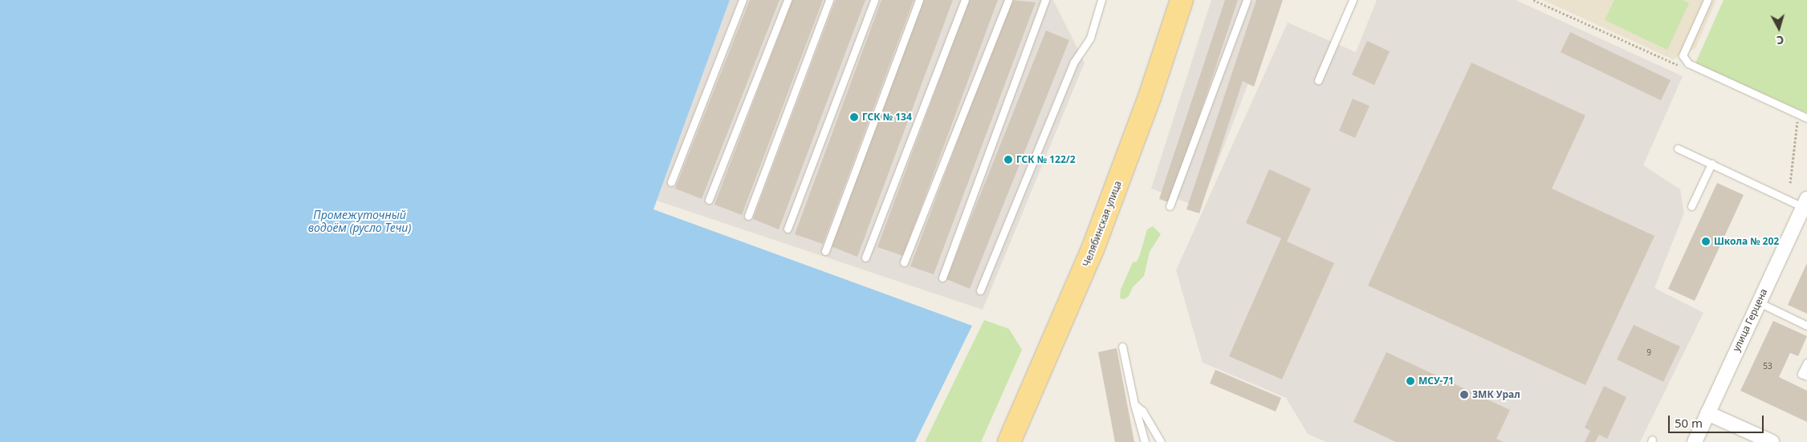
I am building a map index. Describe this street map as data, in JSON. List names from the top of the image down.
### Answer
{
  "streets": {
    "main road": ["Челябинская улица"],
    "street": ["улица Герцена"]
  },
  "water": ["Промежуточный водоём (русло Течи)"],
  "places": [
    "ГСК № 134",
    "ГСК № 122/2",
    "Школа № 202",
    "МСУ-71",
    "ЗМК Урал"
  ],
  "house_numbers": ["9", "53"],
  "scale_bar": "50 m",
  "north": "bottom"
}
